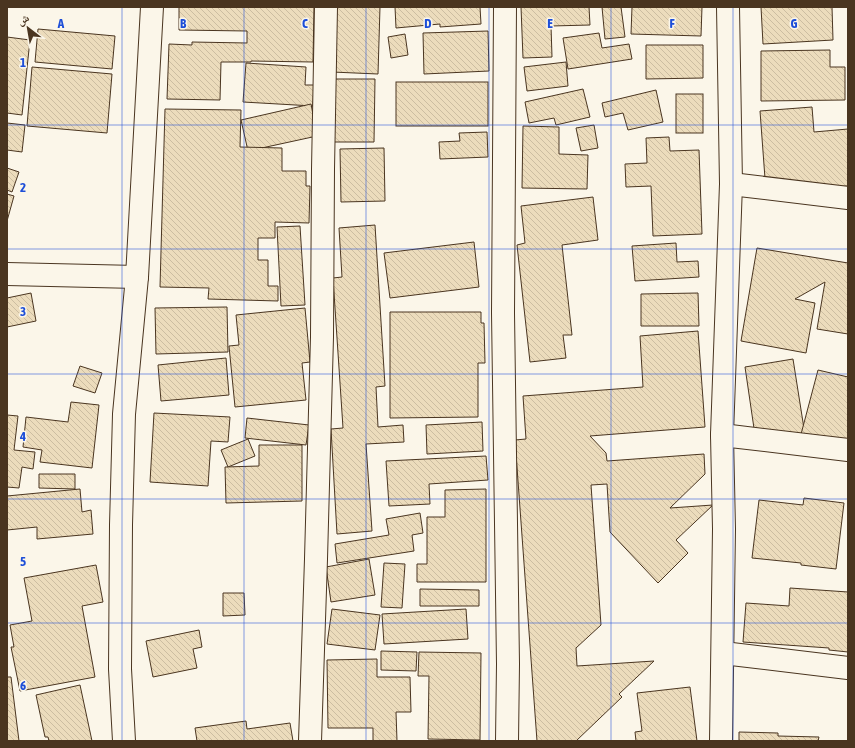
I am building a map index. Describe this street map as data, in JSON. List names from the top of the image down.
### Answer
{
  "north": "top left",
  "grid": {
    "columns": [
      "A",
      "B",
      "C",
      "D",
      "E",
      "F",
      "G"
    ],
    "rows": [
      "1",
      "2",
      "3",
      "4",
      "5",
      "6"
    ]
  }
}
